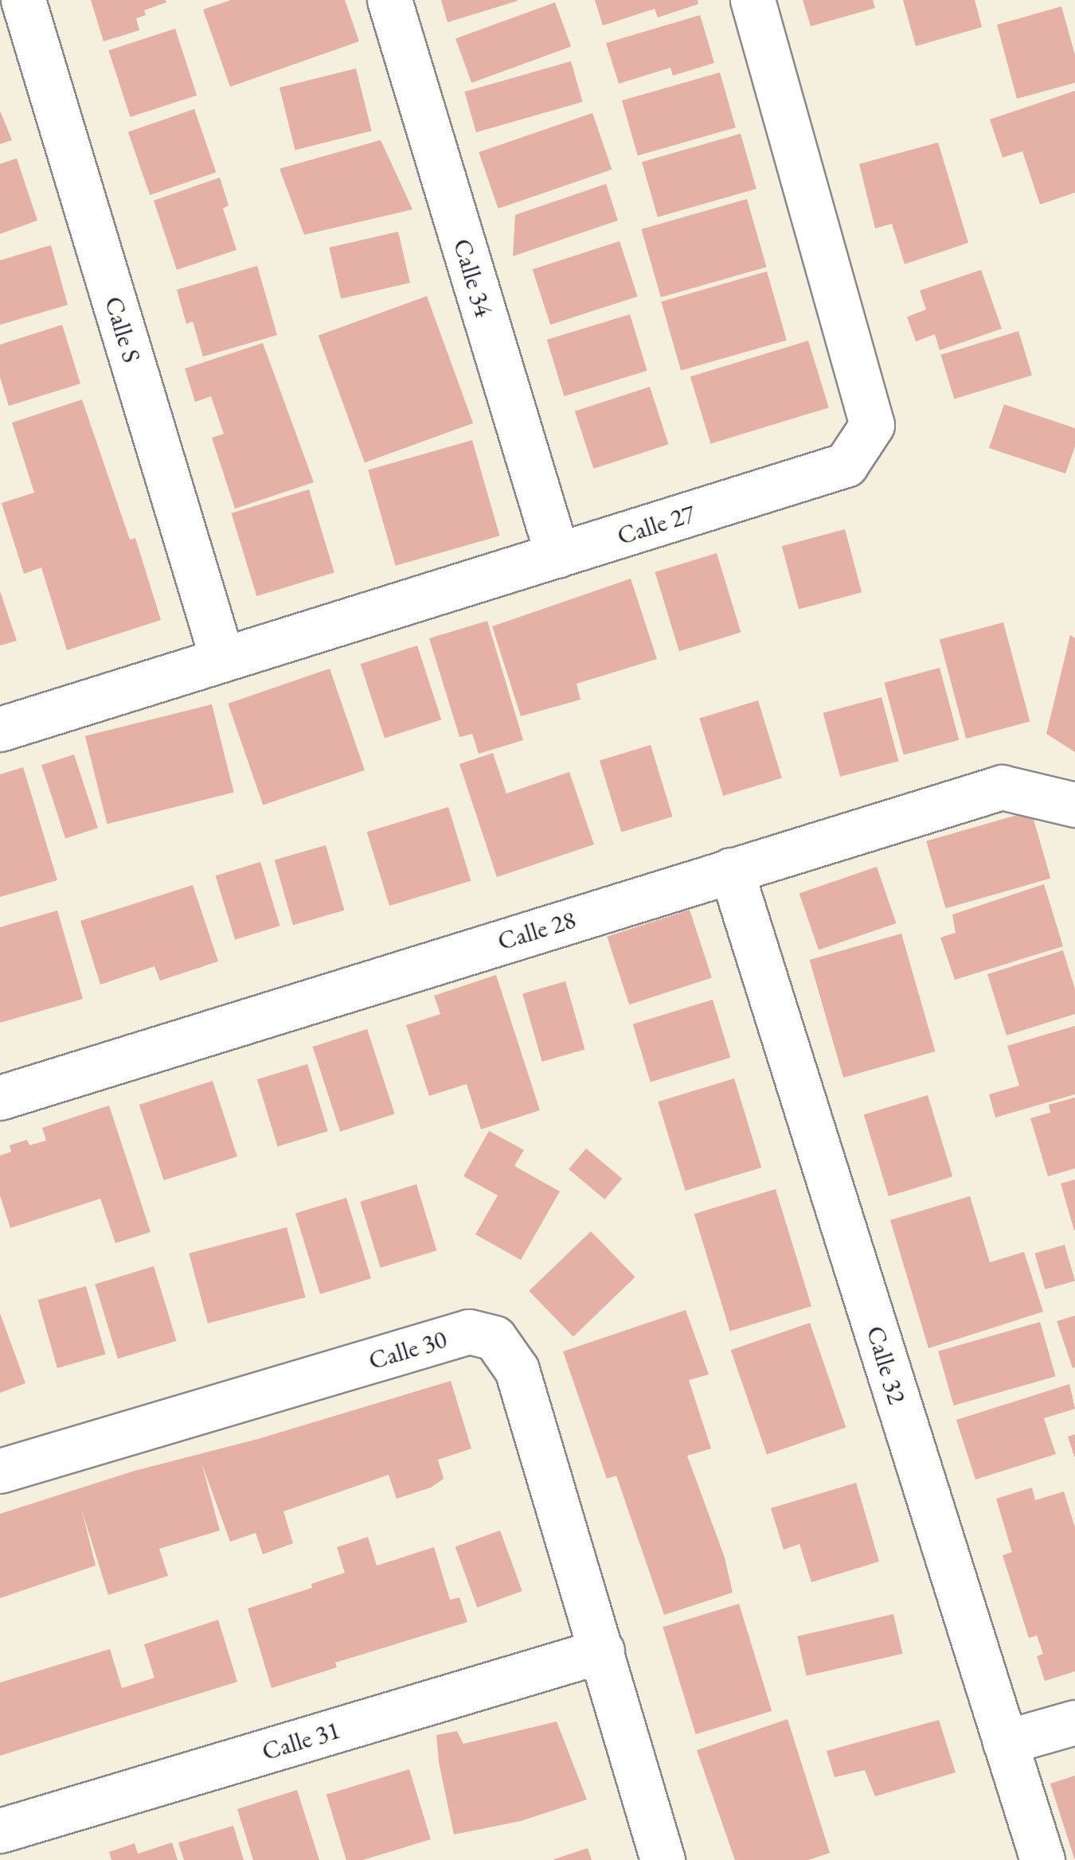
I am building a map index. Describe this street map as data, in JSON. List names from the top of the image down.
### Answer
{
  "streets": {
    "street": [
      "Calle 34",
      "Calle S",
      "Calle 27",
      "Calle 28",
      "Calle 30",
      "Calle 32",
      "Calle 31"
    ]
  },
  "crossings": [
    ["Calle 34", "Calle 27"],
    ["Calle S", "Calle 27"],
    ["Calle 28", "Calle 32"],
    ["Calle 30", "Calle 31"]
  ]
}
